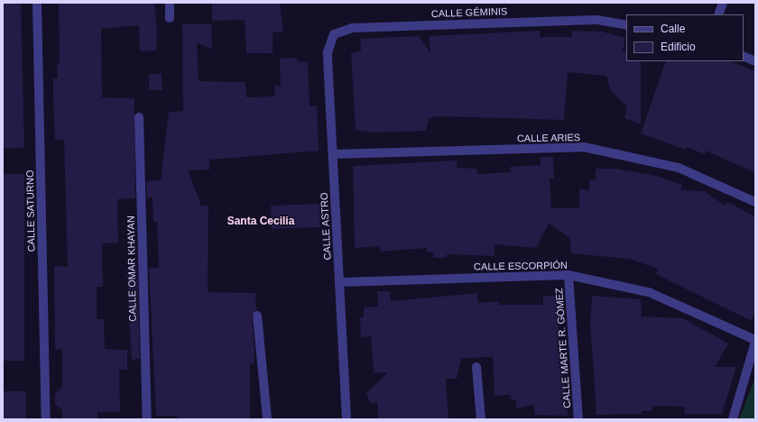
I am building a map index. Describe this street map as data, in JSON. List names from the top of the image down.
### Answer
{
  "streets": {
    "street": [
      "CALLE GÉMINIS",
      "CALLE ARIES",
      "CALLE SATURNO",
      "CALLE ASTRO",
      "CALLE ESCORPIÓN",
      "CALLE OMAR KHAYAN",
      "CALLE MARTE R. GÓMEZ"
    ]
  },
  "crossings": [
    ["CALLE GÉMINIS", "CALLE ASTRO"],
    ["CALLE ARIES", "CALLE ASTRO"],
    ["CALLE ASTRO", "CALLE ESCORPIÓN"],
    ["CALLE ESCORPIÓN", "CALLE MARTE R. GÓMEZ"]
  ],
  "districts": ["Santa Cecilia"],
  "legend": ["Calle", "Edificio"]
}
